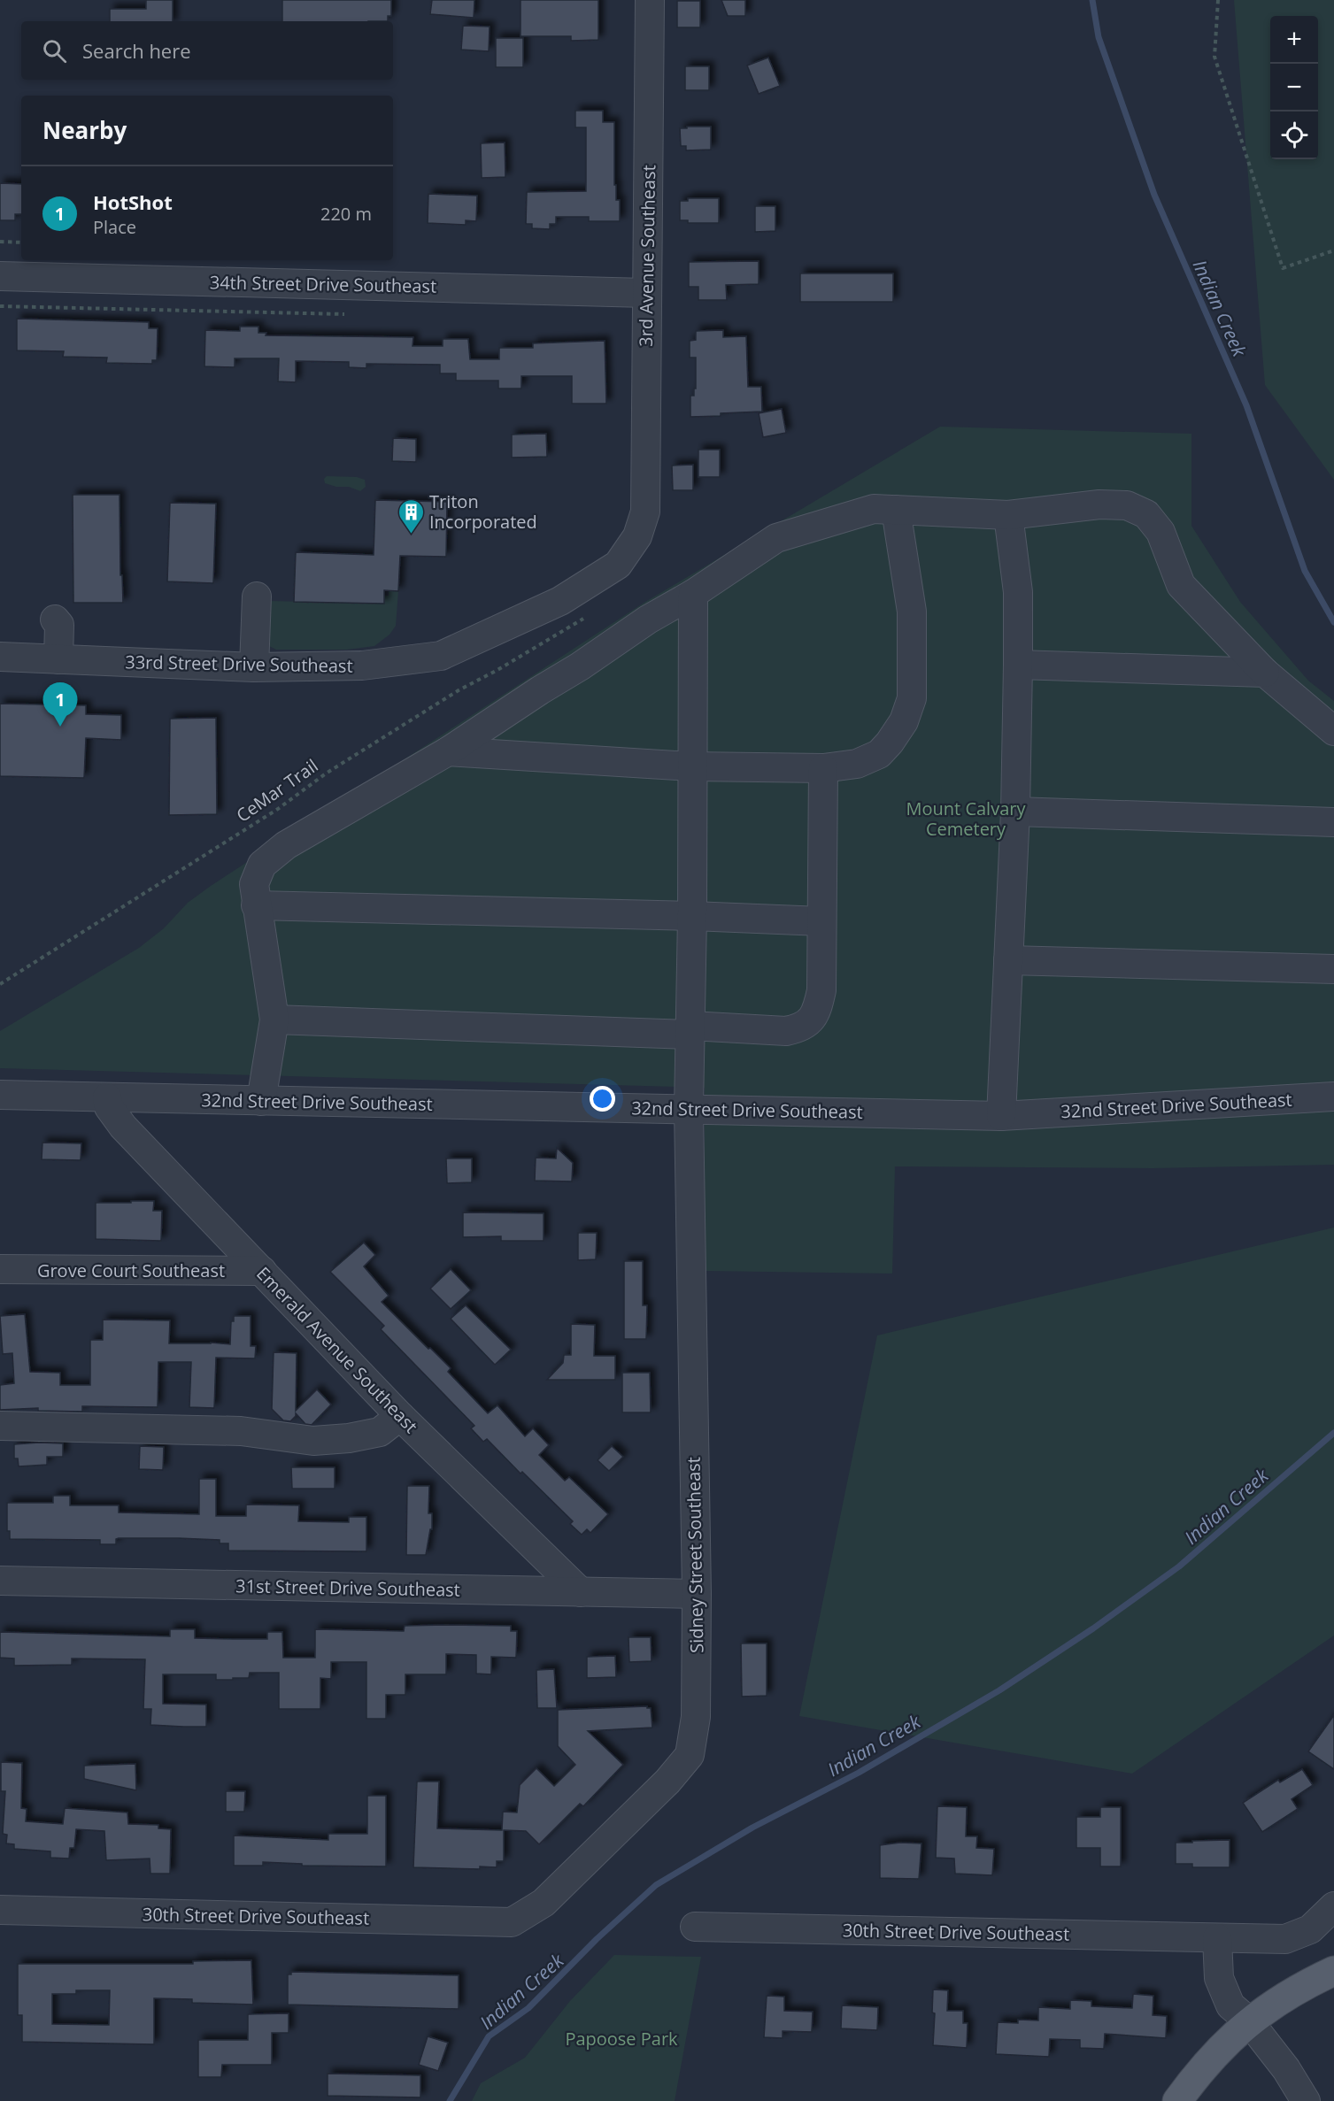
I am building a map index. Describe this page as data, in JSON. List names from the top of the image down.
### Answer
{
  "streets": {
    "street": [
      "3rd Avenue Southeast",
      "34th Street Drive Southeast",
      "33rd Street Drive Southeast",
      "32nd Street Drive Southeast",
      "Grove Court Southeast",
      "Emerald Avenue Southeast",
      "Sidney Street Southeast",
      "31st Street Drive Southeast",
      "30th Street Drive Southeast"
    ],
    "path": ["CeMar Trail"]
  },
  "crossings": [
    ["3rd Avenue Southeast", "34th Street Drive Southeast"],
    ["3rd Avenue Southeast", "33rd Street Drive Southeast"],
    ["32nd Street Drive Southeast", "Emerald Avenue Southeast"],
    ["32nd Street Drive Southeast", "Sidney Street Southeast"],
    ["Grove Court Southeast", "Emerald Avenue Southeast"],
    ["Emerald Avenue Southeast", "31st Street Drive Southeast"],
    ["Sidney Street Southeast", "31st Street Drive Southeast"],
    ["Sidney Street Southeast", "30th Street Drive Southeast"]
  ],
  "water": ["Indian Creek"],
  "parks": ["Mount Calvary Cemetery", "Papoose Park"],
  "places": {
    "building": ["Triton Incorporated"]
  },
  "page": {
    "map_buttons": ["+", "−"],
    "search": "Search here",
    "heading": "Nearby",
    "list": [
      {
        "mark": "1",
        "name": "HotShot",
        "note": "Place",
        "value": "220 m"
      }
    ],
    "pins": "1"
  }
}
